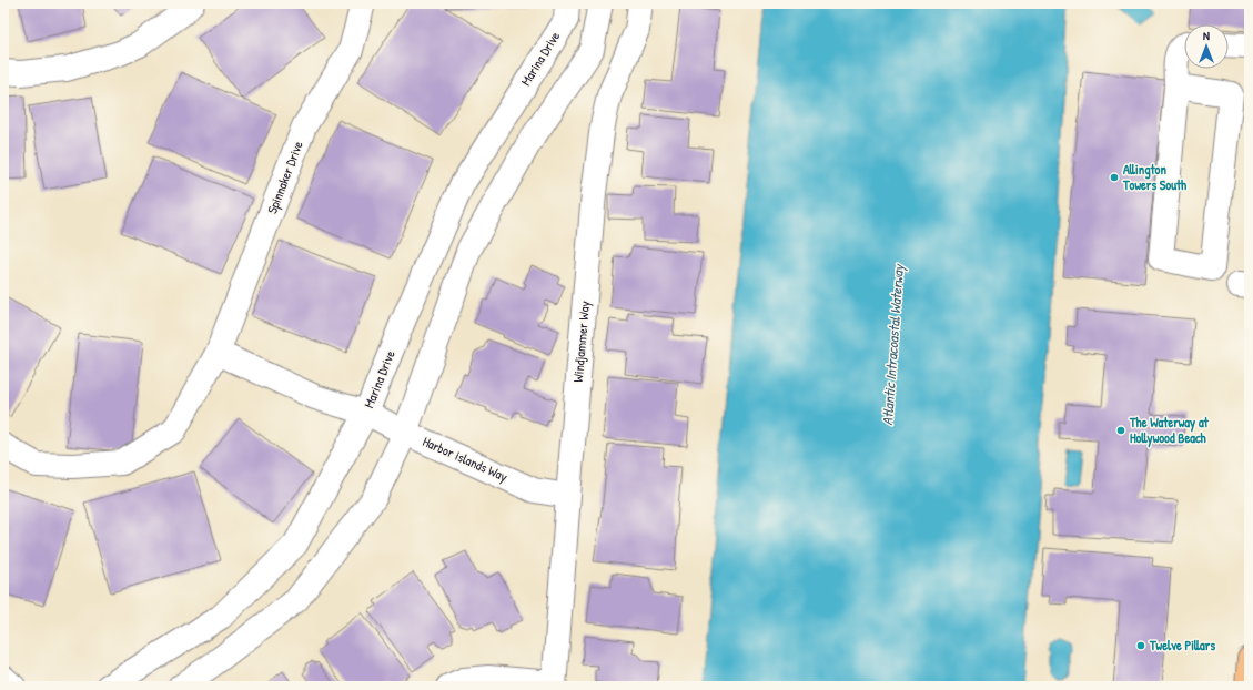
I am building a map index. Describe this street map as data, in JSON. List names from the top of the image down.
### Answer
{
  "streets": {
    "street": [
      "Marina Drive",
      "Spinnaker Drive",
      "Windjammer Way",
      "Harbor islands Way"
    ]
  },
  "crossings": [
    ["Marina Drive", "Harbor islands Way"],
    ["Windjammer Way", "Harbor islands Way"]
  ],
  "water": ["Atlantic Intracoastal Waterway"],
  "places": ["Allington Towers South", "The Waterway at Hollywood Beach", "Twelve Pillars"],
  "north": "top"
}
